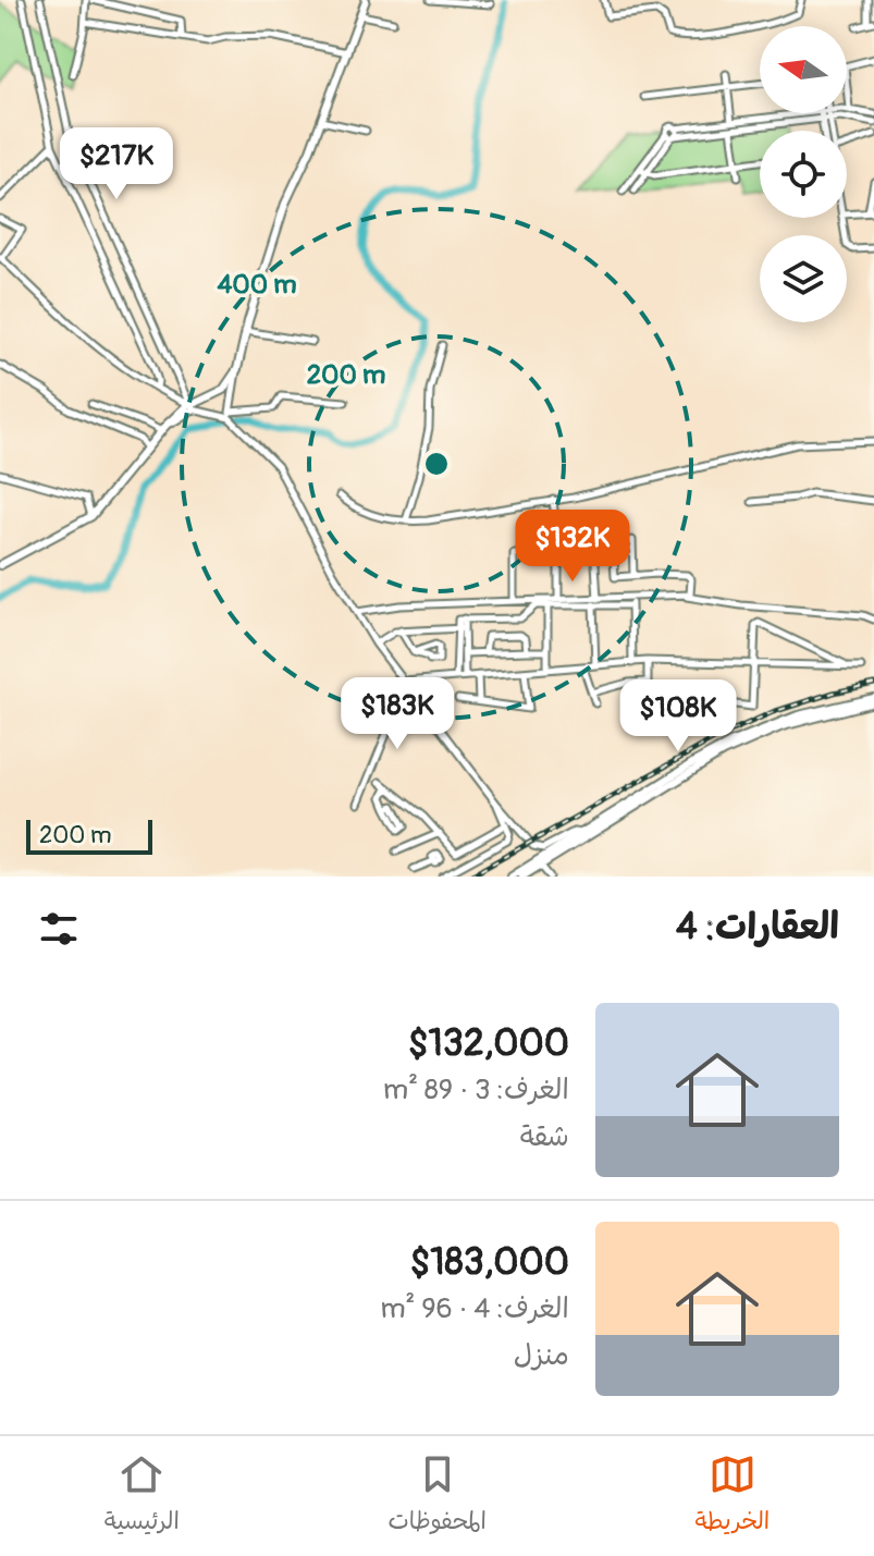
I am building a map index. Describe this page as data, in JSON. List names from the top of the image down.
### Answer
{
  "scale_bar": "200 m",
  "north": "left",
  "page": {
    "price": [
      "$217K",
      "$132K",
      "$183K",
      "$108K"
    ],
    "scale": "200 m",
    "heading": "العقارات: 4",
    "list": [
      {
        "name": "$132,000",
        "note": "الغرف: 3 · 89 m² · شقة"
      },
      {
        "name": "$183,000",
        "note": "الغرف: 4 · 96 m² · منزل"
      }
    ],
    "tabs": ["الخريطة", "المحفوظات", "الرئيسية"]
  },
  "rings": ["400 m", "200 m"]
}
